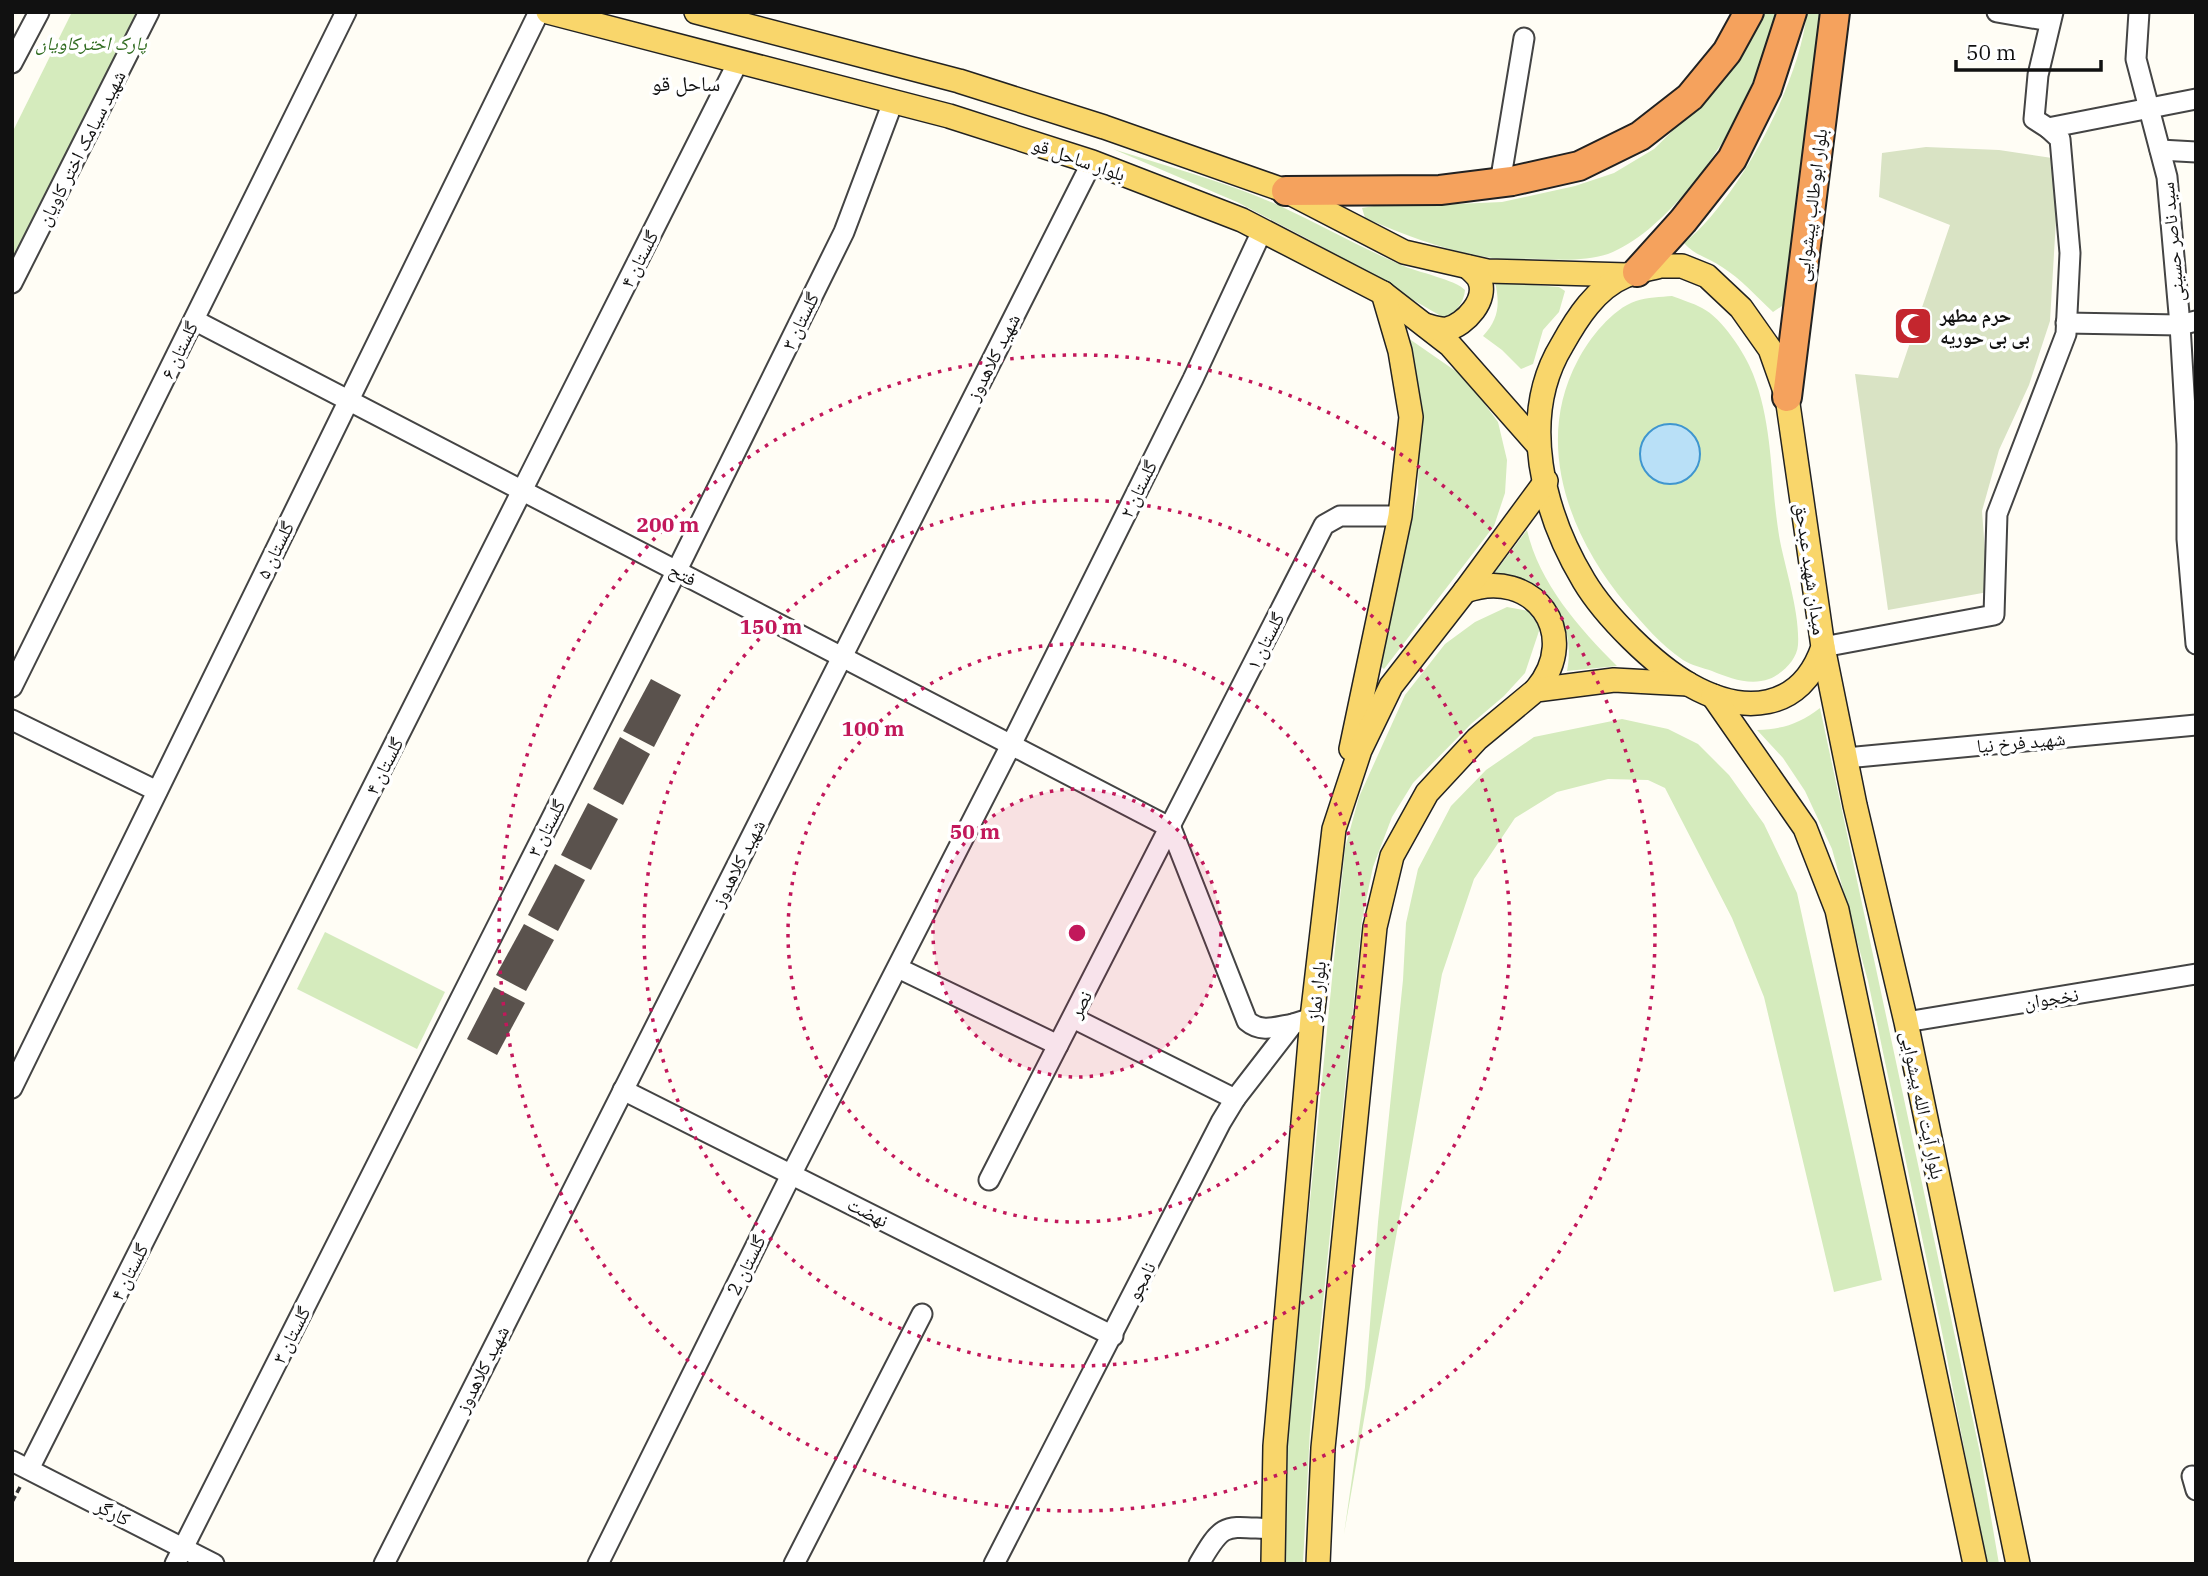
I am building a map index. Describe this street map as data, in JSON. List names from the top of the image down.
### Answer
{
  "streets": {
    "highway": ["بلوار ابوطالب پیشوایی"],
    "main road": [
      "بلوار ساحل قو",
      "میدان شهید عبدحق",
      "بلوار نماز",
      "بلوار آیت الله پیشوایی"
    ],
    "street": [
      "شهید سیامک اختر کاویان",
      "سید ناصر حسینی",
      "گلستان ۴",
      "گلستان ۳",
      "گلستان ۶",
      "شهید کلاهدوز",
      "گلستان ۲",
      "گلستان ۵",
      "فتح",
      "گلستان ۱",
      "شهید فرخ نیا",
      "نخجوان",
      "نصر",
      "نهضت",
      "گلستان 2",
      "نامجو",
      "کارگر"
    ]
  },
  "crossings": [
    ["بلوار ساحل قو", "گلستان ۴"],
    ["بلوار ساحل قو", "گلستان ۳"],
    ["بلوار ساحل قو", "شهید کلاهدوز"],
    ["بلوار ساحل قو", "گلستان ۲"],
    ["بلوار ساحل قو", "میدان شهید عبدحق"],
    ["بلوار ابوطالب پیشوایی", "میدان شهید عبدحق"],
    ["گلستان ۴", "فتح"],
    ["گلستان ۴", "کارگر"],
    ["گلستان ۳", "فتح"],
    ["گلستان ۳", "کارگر"],
    ["گلستان ۶", "فتح"],
    ["شهید کلاهدوز", "فتح"],
    ["شهید کلاهدوز", "نهضت"],
    ["گلستان ۲", "فتح"],
    ["گلستان ۲", "گلستان 2"],
    ["گلستان ۵", "فتح"],
    ["میدان شهید عبدحق", "بلوار نماز"],
    ["میدان شهید عبدحق", "بلوار آیت الله پیشوایی"],
    ["فتح", "گلستان ۱"],
    ["فتح", "نصر"],
    ["گلستان ۱", "نصر"],
    ["شهید فرخ نیا", "بلوار آیت الله پیشوایی"],
    ["بلوار نماز", "نامجو"],
    ["نخجوان", "بلوار آیت الله پیشوایی"],
    ["نهضت", "گلستان 2"],
    ["نهضت", "نامجو"]
  ],
  "districts": ["ساحل قو"],
  "parks": ["پارک اخترکاویان"],
  "places": {
    "mosque": ["حرم مطهر بی بی حوریه"]
  },
  "scale_bar": "50 m",
  "rings": [
    "200 m",
    "150 m",
    "100 m",
    "50 m"
  ]
}
